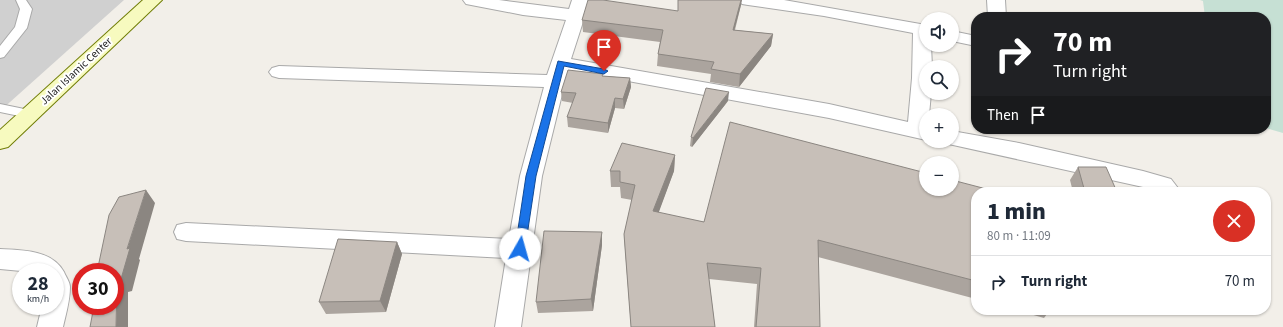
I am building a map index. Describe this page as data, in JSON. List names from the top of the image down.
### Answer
{
  "streets": {
    "street": ["Jalan Islamic Center"]
  },
  "page": {
    "map_buttons": ["+", "−"],
    "turn": ["70 m", "Turn right"],
    "then": "Then",
    "heading": ["1 min", "80 m · 11:09"],
    "list": [
      {
        "name": "Turn right",
        "value": "70 m"
      }
    ],
    "speed": "28 km/h",
    "limit": "30"
  }
}
